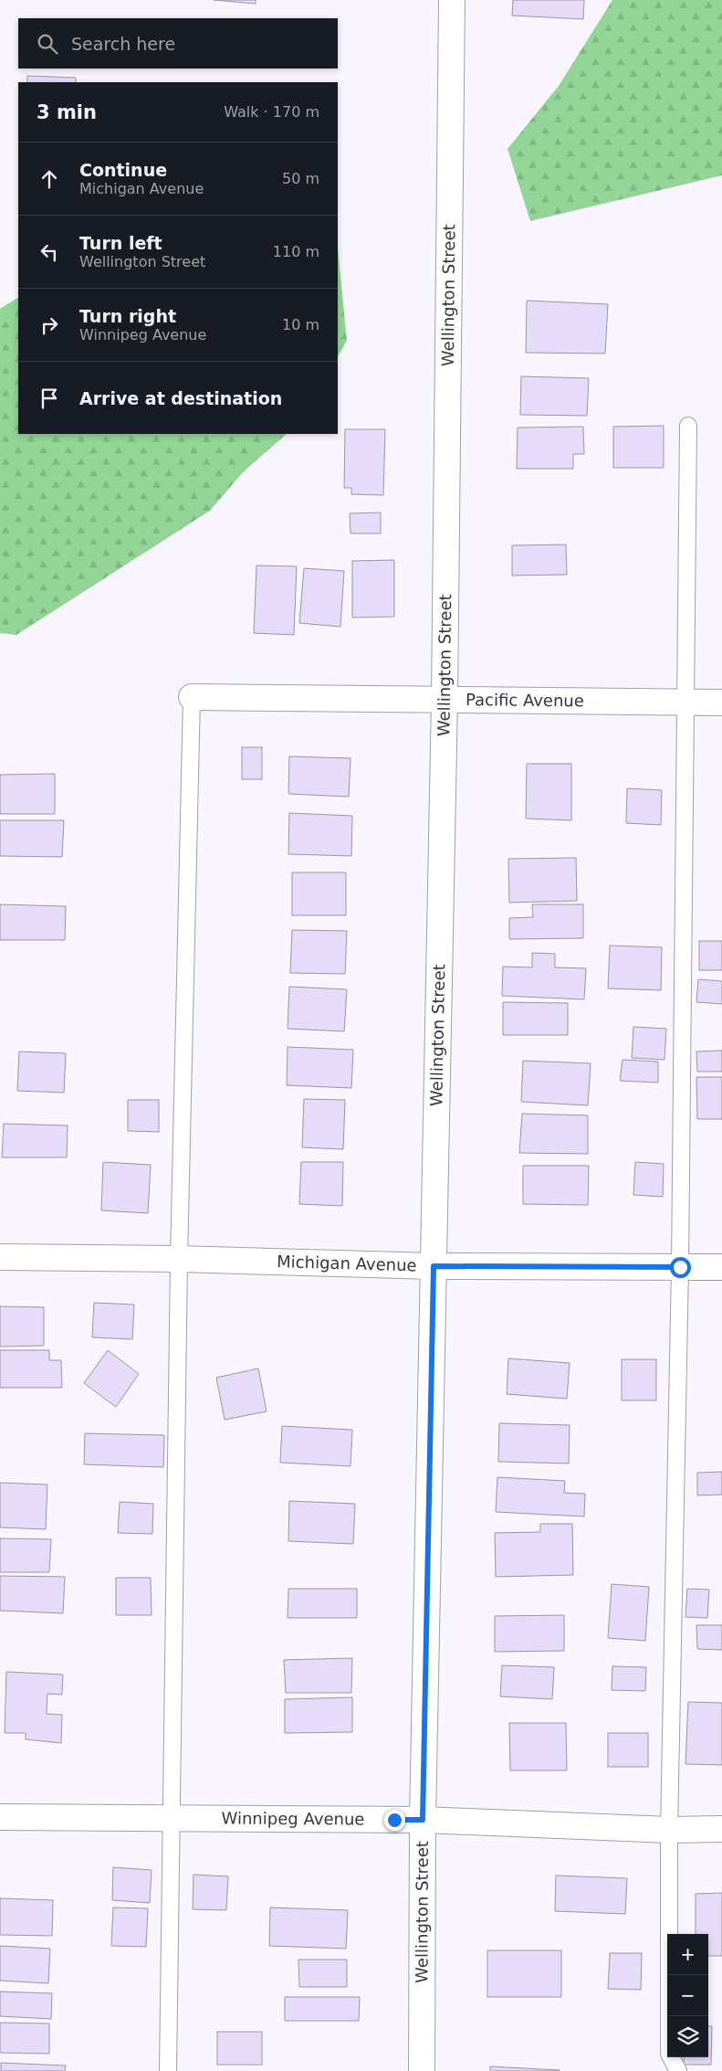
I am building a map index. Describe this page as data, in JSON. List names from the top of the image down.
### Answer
{
  "streets": {
    "street": [
      "Wellington Street",
      "Pacific Avenue",
      "Michigan Avenue",
      "Winnipeg Avenue"
    ]
  },
  "crossings": [
    ["Wellington Street", "Pacific Avenue"],
    ["Wellington Street", "Michigan Avenue"],
    ["Wellington Street", "Winnipeg Avenue"]
  ],
  "page": {
    "search": "Search here",
    "heading": ["3 min", "Walk · 170 m"],
    "list": [
      ["Continue", "Michigan Avenue", "50 m"],
      ["Turn left", "Wellington Street", "110 m"],
      ["Turn right", "Winnipeg Avenue", "10 m"],
      "Arrive at destination"
    ],
    "map_buttons": ["+", "−"]
  }
}
